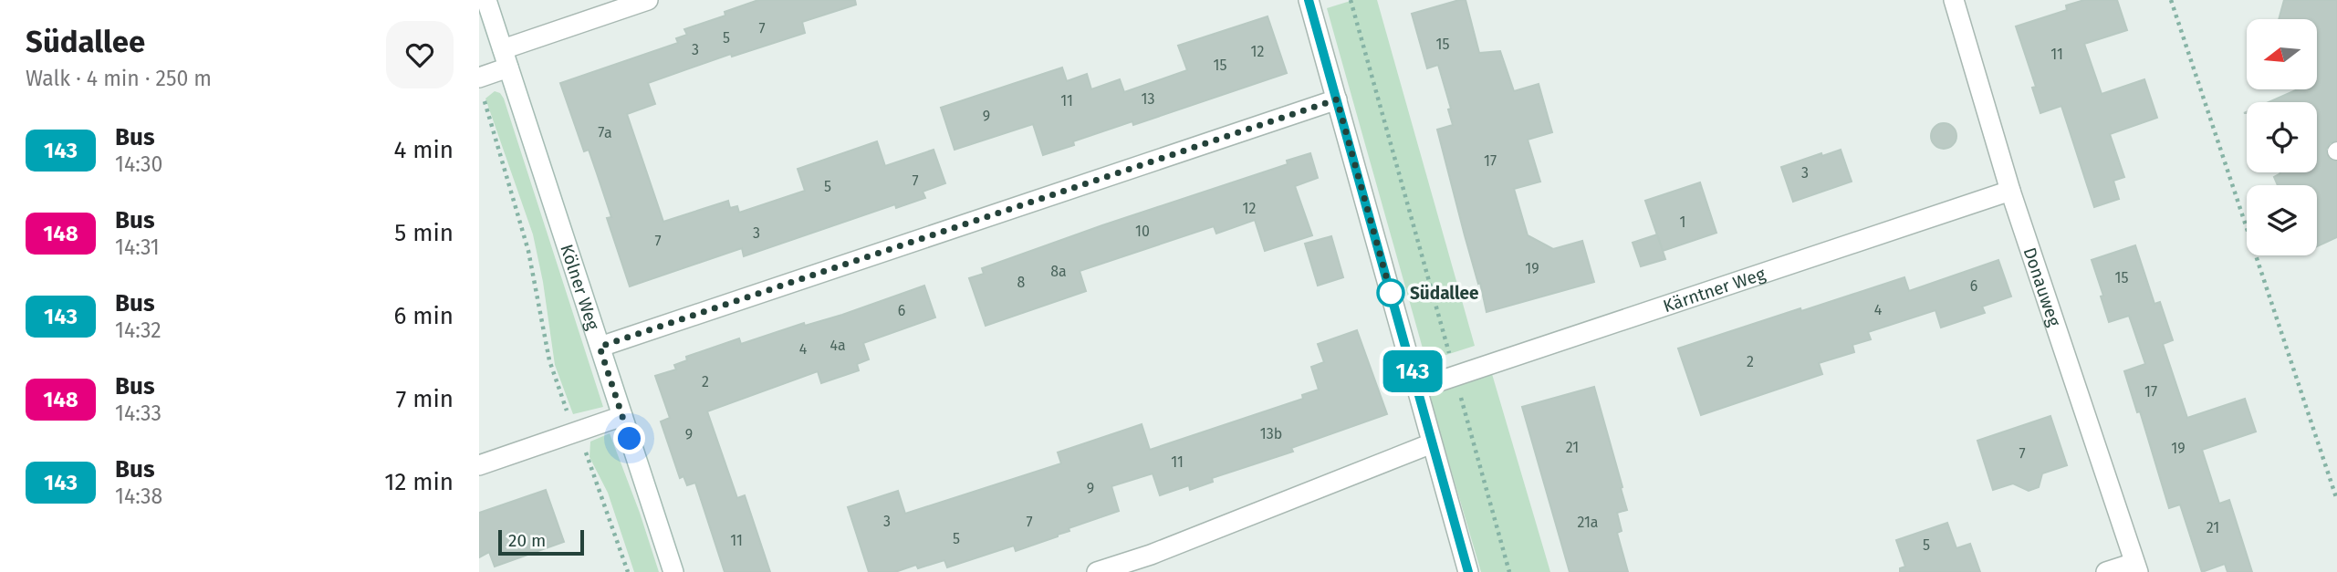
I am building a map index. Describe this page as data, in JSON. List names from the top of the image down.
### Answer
{
  "streets": {
    "street": ["Kölner Weg", "Donauweg", "Kärntner Weg"]
  },
  "crossings": [
    ["Donauweg", "Kärntner Weg"]
  ],
  "places": ["Südallee"],
  "lines": ["bus line 143"],
  "house_numbers": [
    "7",
    "5",
    "15",
    "3",
    "12",
    "11",
    "15",
    "13",
    "11",
    "9",
    "7a",
    "17",
    "3",
    "7",
    "5",
    "12",
    "1",
    "10",
    "3",
    "7",
    "19",
    "8a",
    "15",
    "8",
    "6",
    "4",
    "6",
    "4a",
    "4",
    "2",
    "2",
    "17",
    "13b",
    "9",
    "21",
    "19",
    "7",
    "11",
    "9",
    "3",
    "7",
    "21a",
    "21",
    "5",
    "11",
    "5"
  ],
  "scale_bar": "20 m",
  "north": "left",
  "page": {
    "heading": ["Südallee", "Walk · 4 min · 250 m"],
    "on_map": "143",
    "list": [
      {
        "mark": "143",
        "name": "Bus",
        "note": "14:30",
        "value": "4 min"
      },
      {
        "mark": "148",
        "name": "Bus",
        "note": "14:31",
        "value": "5 min"
      },
      {
        "mark": "143",
        "name": "Bus",
        "note": "14:32",
        "value": "6 min"
      },
      {
        "mark": "148",
        "name": "Bus",
        "note": "14:33",
        "value": "7 min"
      },
      {
        "mark": "143",
        "name": "Bus",
        "note": "14:38",
        "value": "12 min"
      }
    ],
    "scale": "20 m"
  }
}
